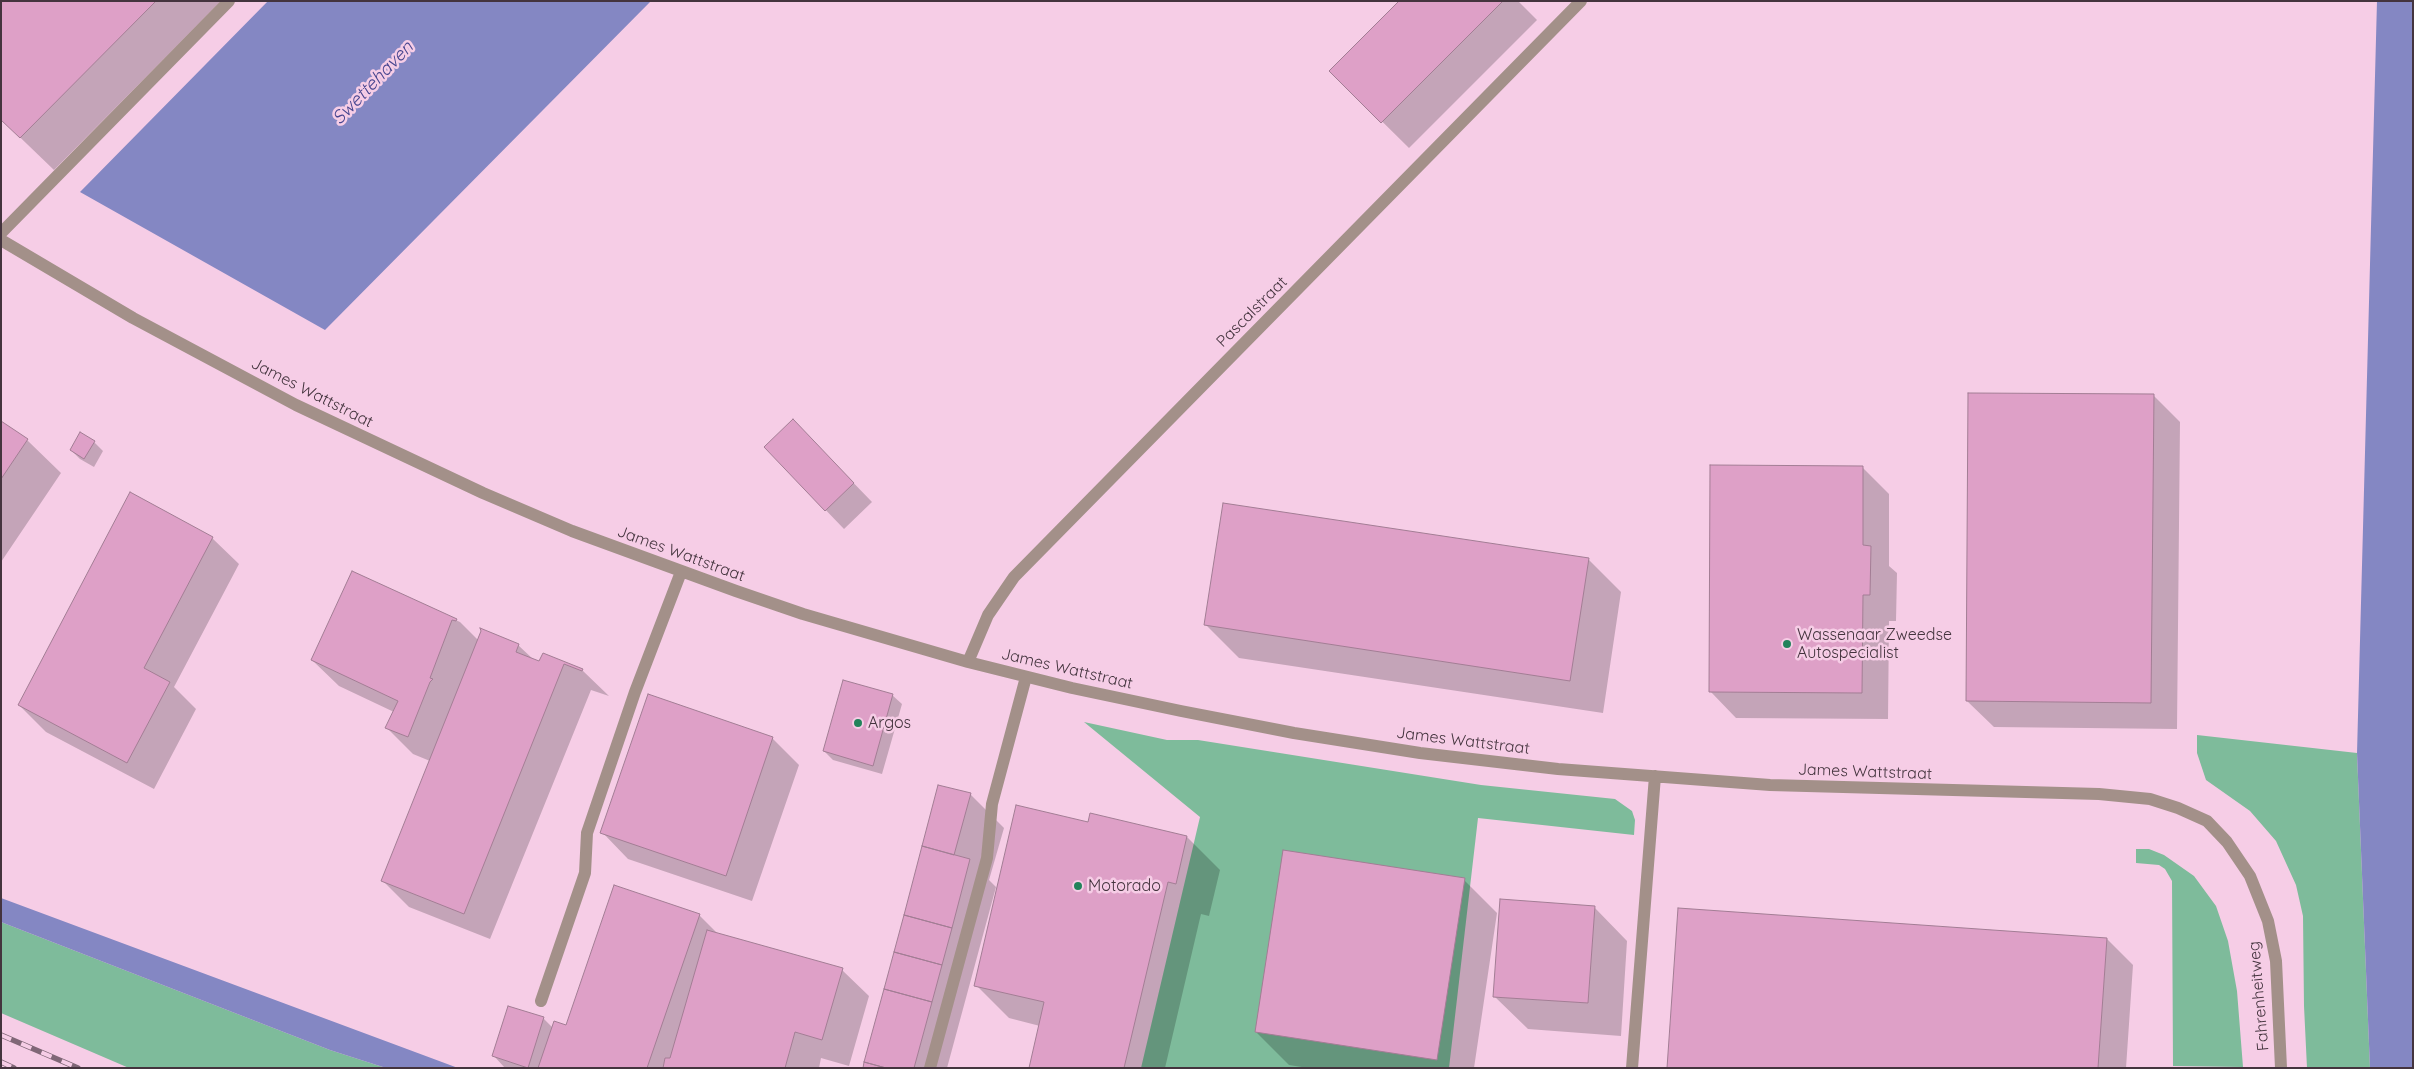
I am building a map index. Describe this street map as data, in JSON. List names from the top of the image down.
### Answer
{
  "streets": {
    "street": ["Pascalstraat", "James Wattstraat", "Fahrenheitweg"]
  },
  "crossings": [
    ["Pascalstraat", "James Wattstraat"],
    ["James Wattstraat", "Fahrenheitweg"]
  ],
  "water": ["Swettehaven"],
  "places": ["Wassenaar Zweedse Autospecialist", "Argos", "Motorado"]
}
